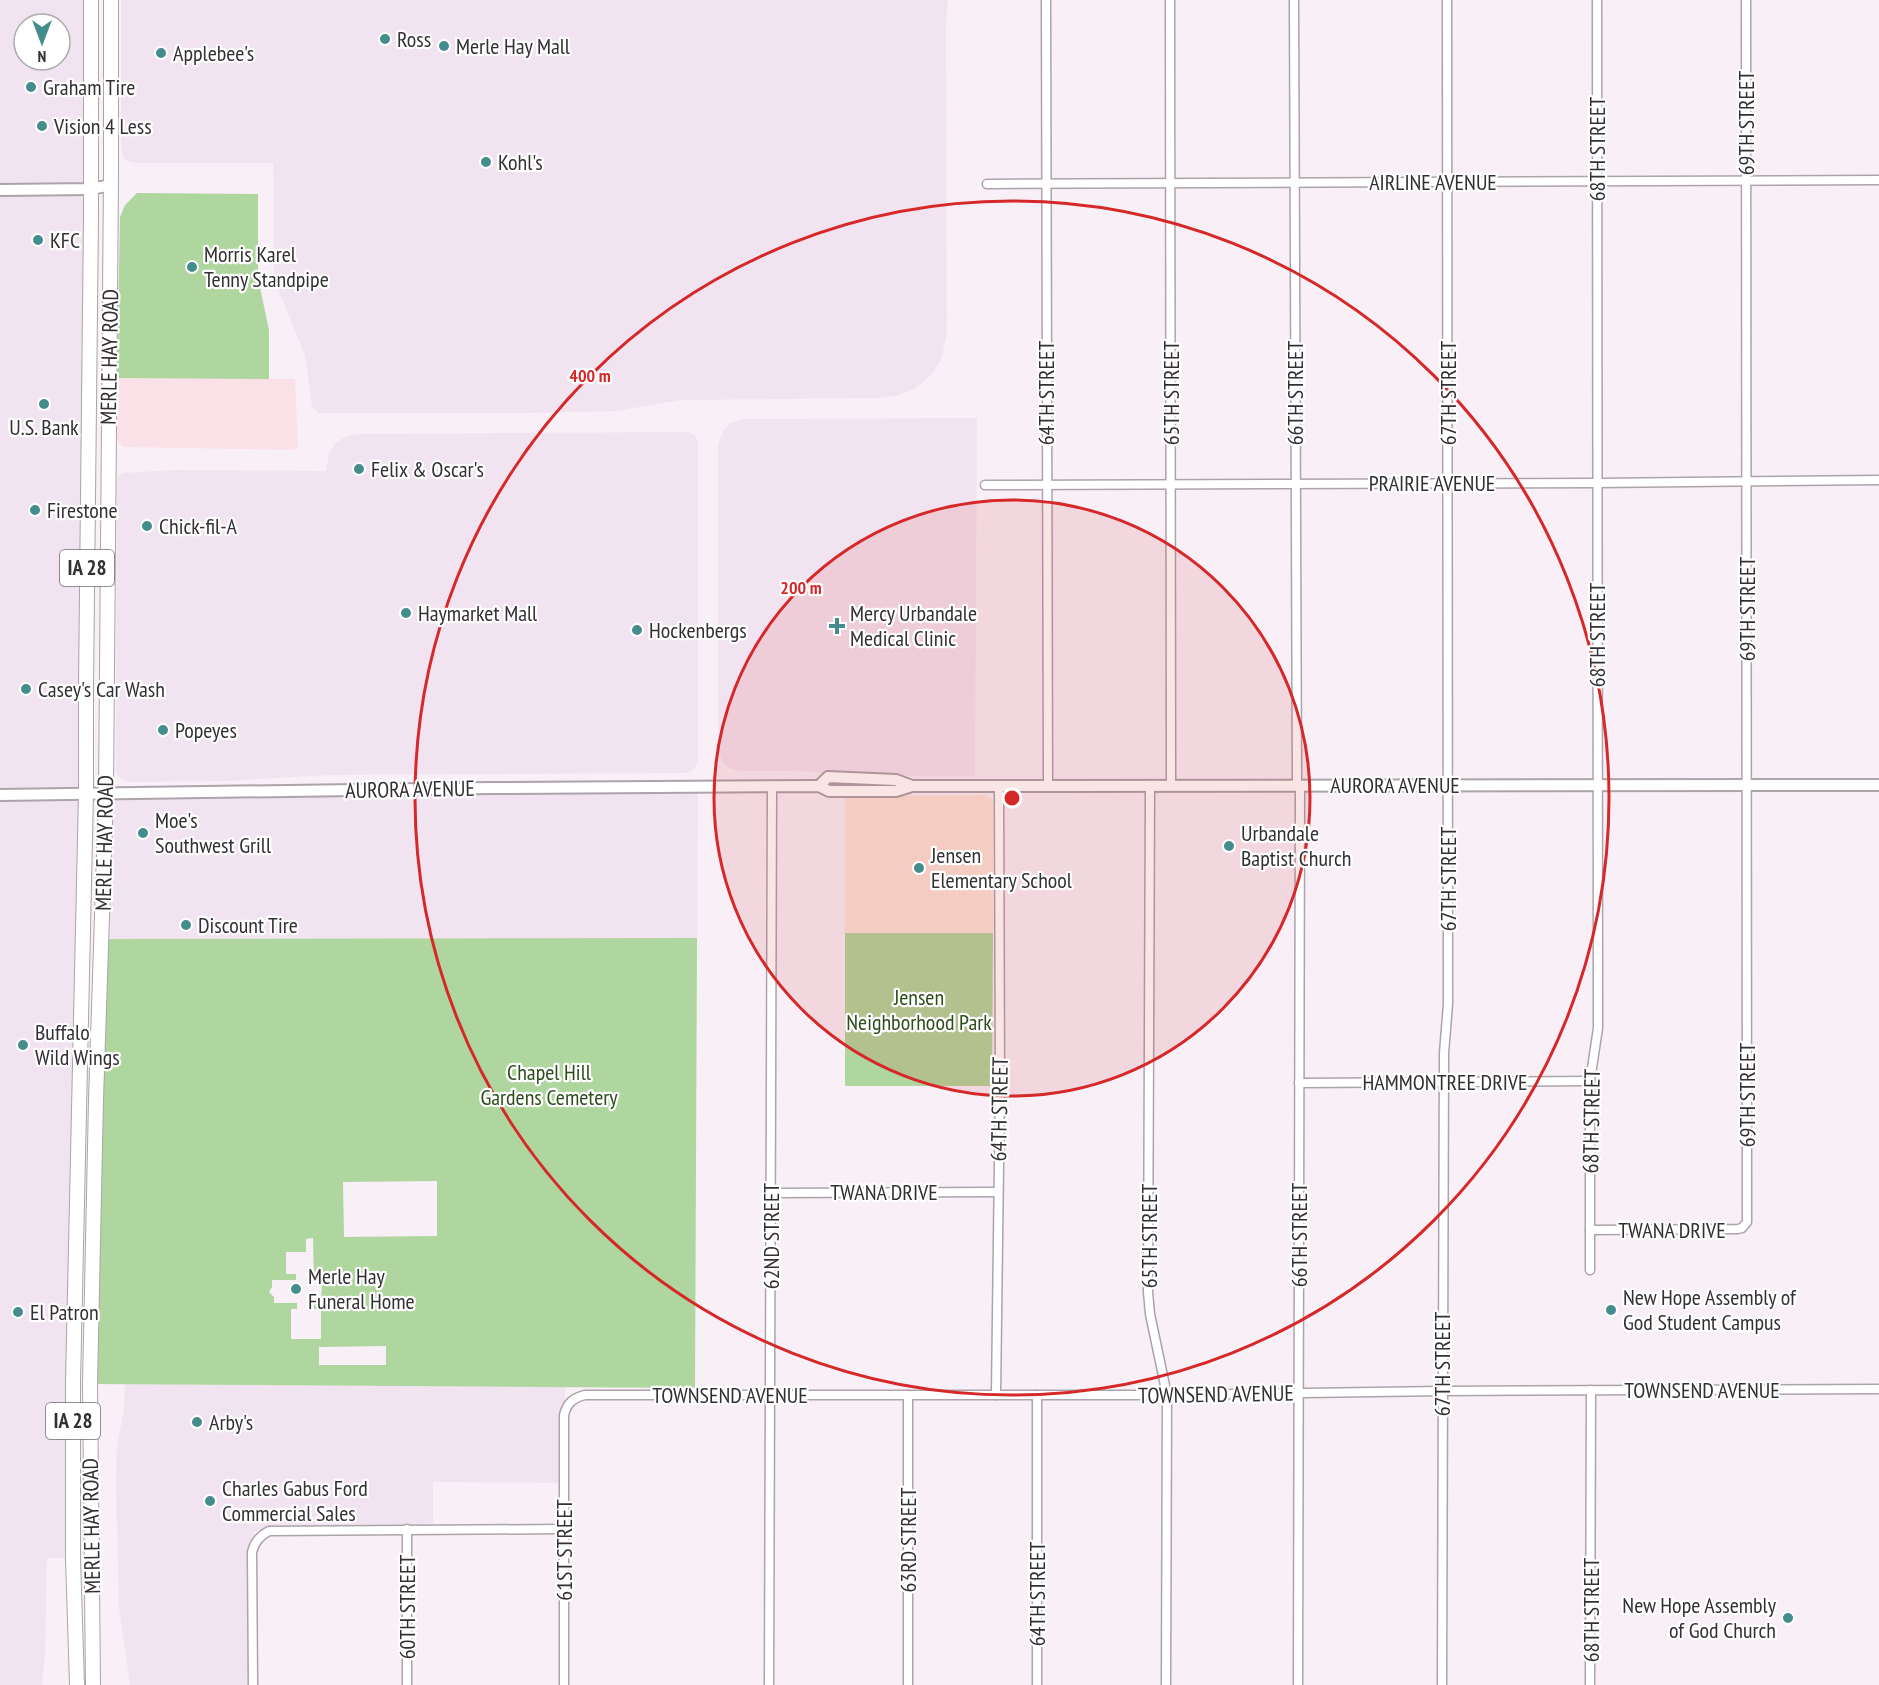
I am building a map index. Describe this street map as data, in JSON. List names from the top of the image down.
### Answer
{
  "streets": {
    "main road": ["MERLE HAY ROAD", "IA 28"],
    "street": [
      "69TH STREET",
      "68TH STREET",
      "AIRLINE AVENUE",
      "64TH STREET",
      "65TH STREET",
      "66TH STREET",
      "67TH STREET",
      "PRAIRIE AVENUE",
      "AURORA AVENUE",
      "HAMMONTREE DRIVE",
      "TWANA DRIVE",
      "62ND STREET",
      "TOWNSEND AVENUE",
      "63RD STREET",
      "61ST STREET",
      "60TH STREET"
    ]
  },
  "crossings": [
    ["69TH STREET", "AIRLINE AVENUE"],
    ["69TH STREET", "PRAIRIE AVENUE"],
    ["69TH STREET", "AURORA AVENUE"],
    ["69TH STREET", "TWANA DRIVE"],
    ["68TH STREET", "AIRLINE AVENUE"],
    ["68TH STREET", "PRAIRIE AVENUE"],
    ["68TH STREET", "AURORA AVENUE"],
    ["68TH STREET", "HAMMONTREE DRIVE"],
    ["68TH STREET", "TWANA DRIVE"],
    ["68TH STREET", "TOWNSEND AVENUE"],
    ["AIRLINE AVENUE", "64TH STREET"],
    ["AIRLINE AVENUE", "65TH STREET"],
    ["AIRLINE AVENUE", "66TH STREET"],
    ["AIRLINE AVENUE", "67TH STREET"],
    ["MERLE HAY ROAD", "AURORA AVENUE"],
    ["64TH STREET", "PRAIRIE AVENUE"],
    ["64TH STREET", "AURORA AVENUE"],
    ["64TH STREET", "TWANA DRIVE"],
    ["64TH STREET", "TOWNSEND AVENUE"],
    ["65TH STREET", "PRAIRIE AVENUE"],
    ["65TH STREET", "AURORA AVENUE"],
    ["65TH STREET", "TOWNSEND AVENUE"],
    ["66TH STREET", "PRAIRIE AVENUE"],
    ["66TH STREET", "AURORA AVENUE"],
    ["66TH STREET", "HAMMONTREE DRIVE"],
    ["66TH STREET", "TOWNSEND AVENUE"],
    ["67TH STREET", "PRAIRIE AVENUE"],
    ["67TH STREET", "AURORA AVENUE"],
    ["67TH STREET", "HAMMONTREE DRIVE"],
    ["67TH STREET", "TOWNSEND AVENUE"],
    ["AURORA AVENUE", "62ND STREET"],
    ["TWANA DRIVE", "62ND STREET"],
    ["62ND STREET", "TOWNSEND AVENUE"],
    ["TOWNSEND AVENUE", "63RD STREET"],
    ["TOWNSEND AVENUE", "61ST STREET"]
  ],
  "parks": ["Jensen Neighborhood Park", "Chapel Hill Gardens Cemetery"],
  "places": {
    "other": [
      "Ross",
      "Merle Hay Mall",
      "Applebee's",
      "Graham Tire",
      "Vision 4 Less",
      "Kohl's",
      "KFC",
      "Morris Karel Tenny Standpipe",
      "U.S. Bank",
      "Felix & Oscar's",
      "Firestone",
      "Chick-fil-A",
      "Haymarket Mall",
      "Hockenbergs",
      "Casey's Car Wash",
      "Popeyes",
      "Moe's Southwest Grill",
      "Urbandale Baptist Church",
      "Jensen Elementary School",
      "Discount Tire",
      "Buffalo Wild Wings",
      "Merle Hay Funeral Home",
      "New Hope Assembly of God Student Campus",
      "El Patron",
      "Arby's",
      "Charles Gabus Ford Commercial Sales",
      "New Hope Assembly of God Church"
    ],
    "health": ["Mercy Urbandale Medical Clinic"]
  },
  "north": "bottom",
  "rings": ["400 m", "200 m"]
}
